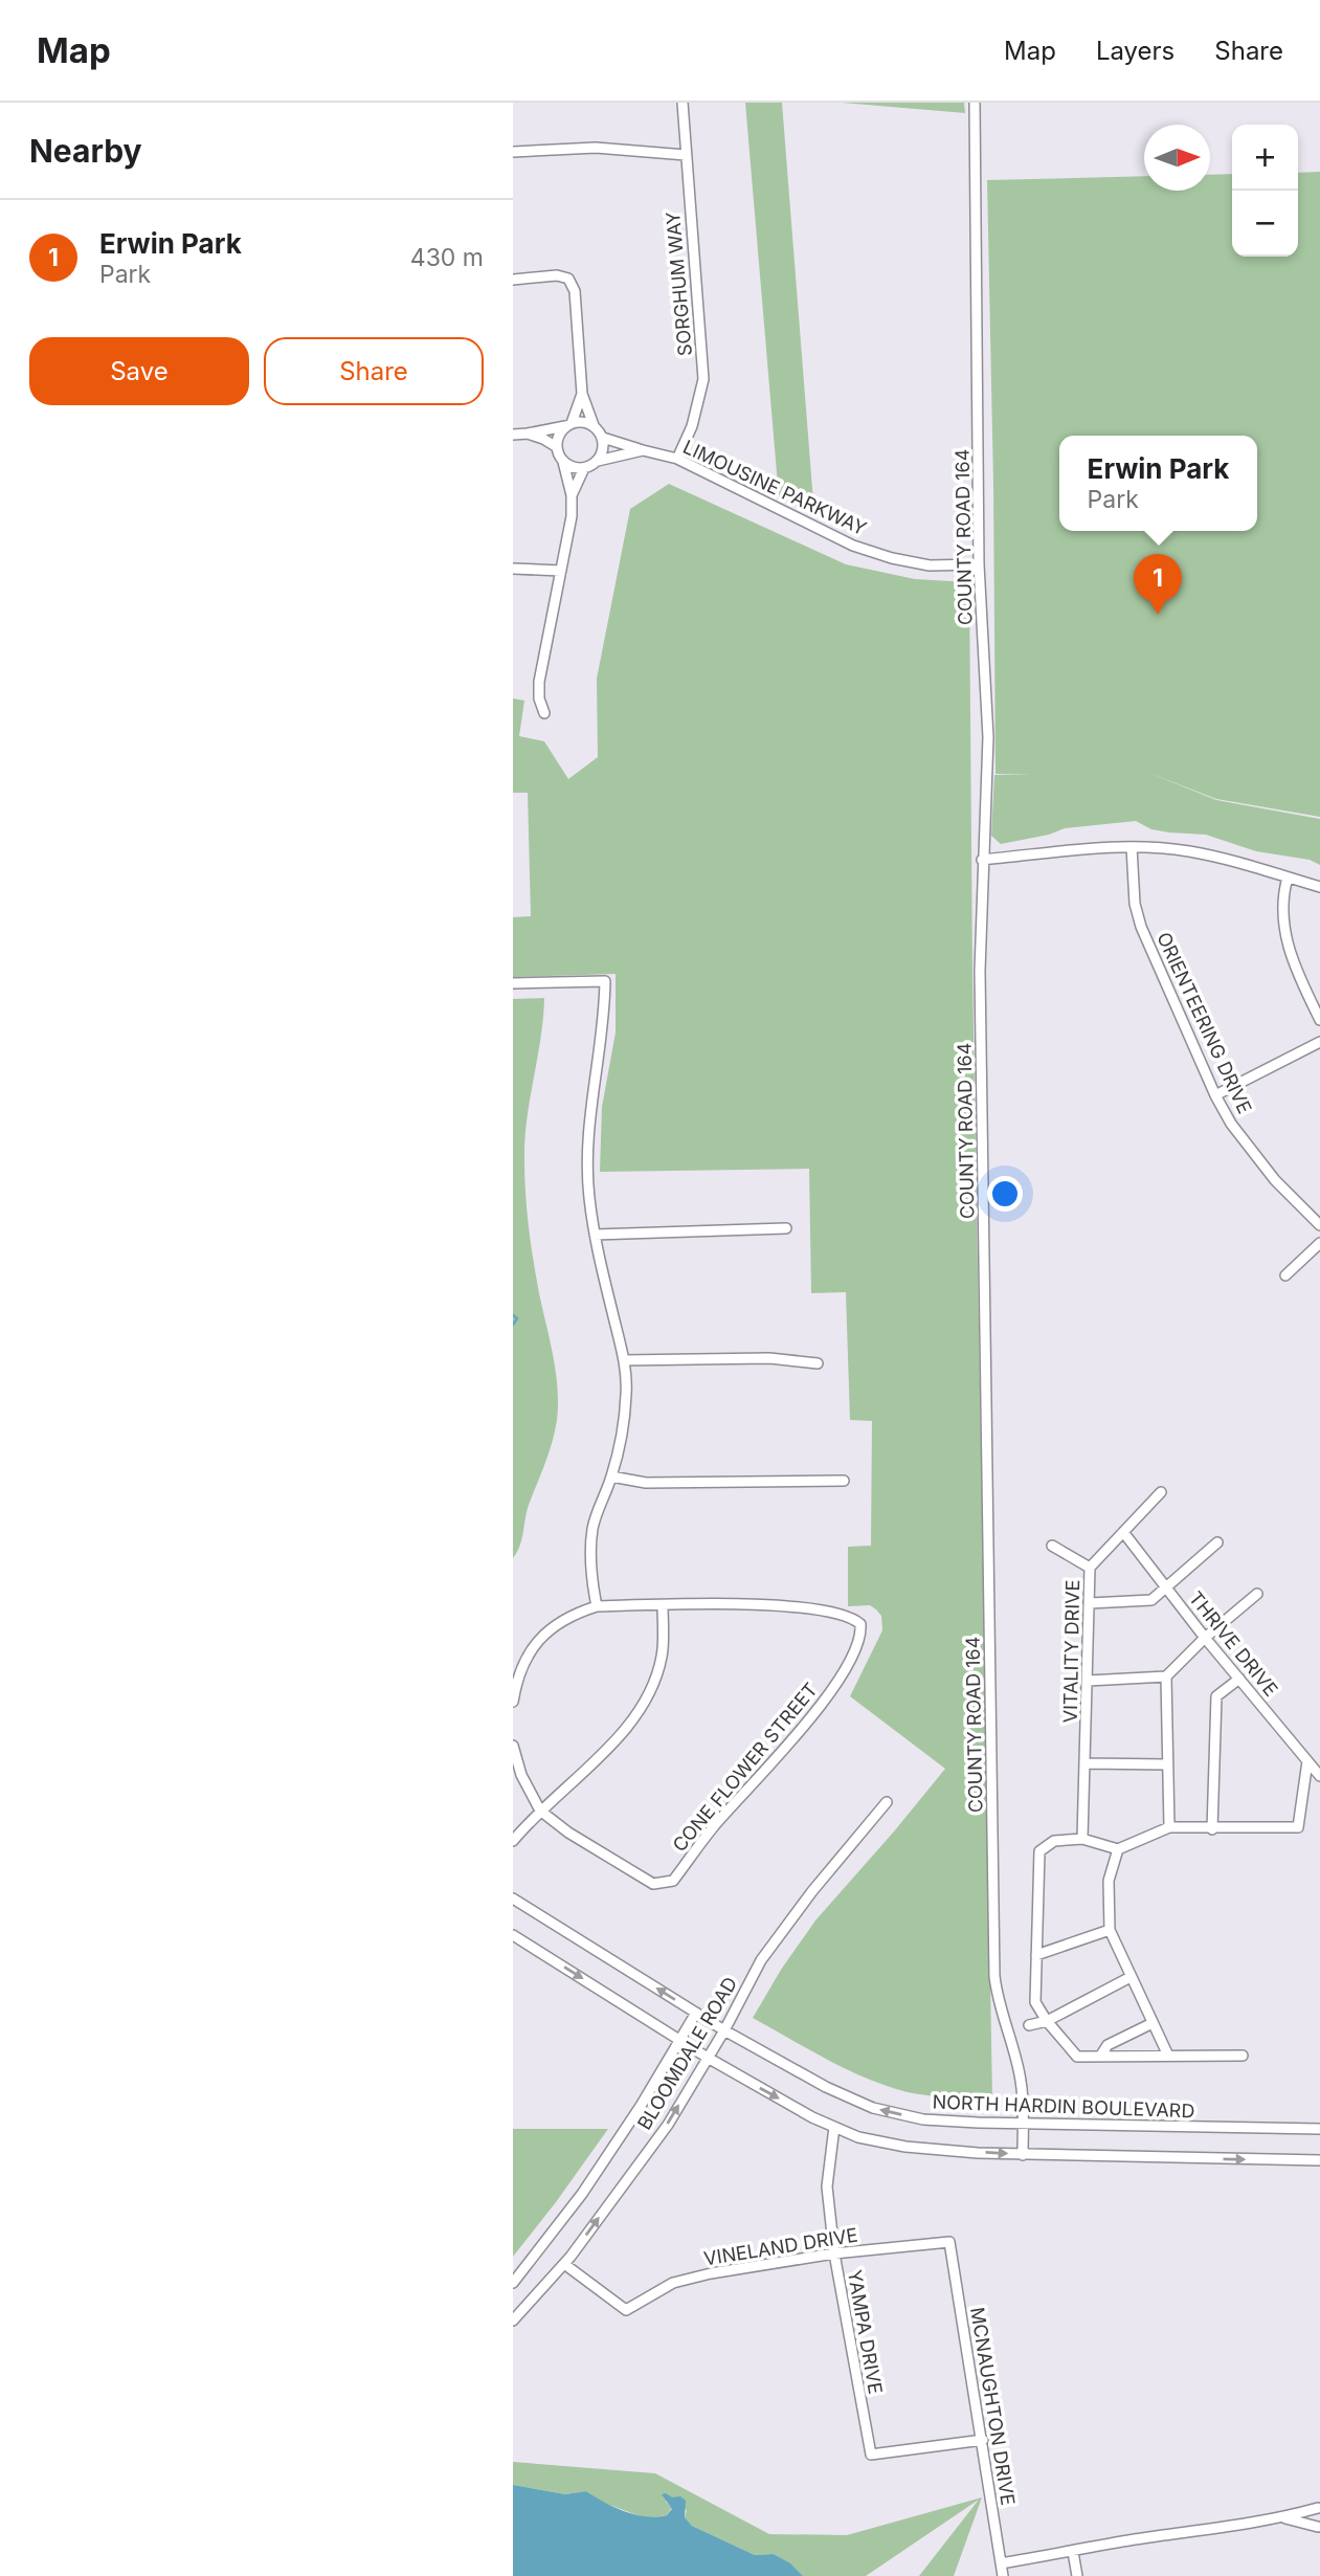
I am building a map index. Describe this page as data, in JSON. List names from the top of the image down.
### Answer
{
  "streets": {
    "street": [
      "SORGHUM WAY",
      "LIMOUSINE PARKWAY",
      "COUNTY ROAD 164",
      "ORIENTEERING DRIVE",
      "THRIVE DRIVE",
      "VITALITY DRIVE",
      "CONE FLOWER STREET",
      "BLOOMDALE ROAD",
      "NORTH HARDIN BOULEVARD",
      "VINELAND DRIVE",
      "YAMPA DRIVE",
      "MCNAUGHTON DRIVE"
    ]
  },
  "crossings": [
    ["SORGHUM WAY", "LIMOUSINE PARKWAY"],
    ["LIMOUSINE PARKWAY", "COUNTY ROAD 164"],
    ["COUNTY ROAD 164", "NORTH HARDIN BOULEVARD"],
    ["THRIVE DRIVE", "VITALITY DRIVE"],
    ["BLOOMDALE ROAD", "NORTH HARDIN BOULEVARD"],
    ["BLOOMDALE ROAD", "VINELAND DRIVE"],
    ["VINELAND DRIVE", "YAMPA DRIVE"],
    ["VINELAND DRIVE", "MCNAUGHTON DRIVE"],
    ["YAMPA DRIVE", "MCNAUGHTON DRIVE"]
  ],
  "north": "right",
  "page": {
    "header": "Map",
    "nav": ["Map", "Layers", "Share"],
    "heading": "Nearby",
    "map_buttons": ["+", "−"],
    "list": [
      {
        "mark": "1",
        "name": "Erwin Park",
        "note": "Park",
        "value": "430 m"
      }
    ],
    "buttons": ["Save", "Share"],
    "popup": ["Erwin Park", "Park"],
    "pins": "1"
  }
}
